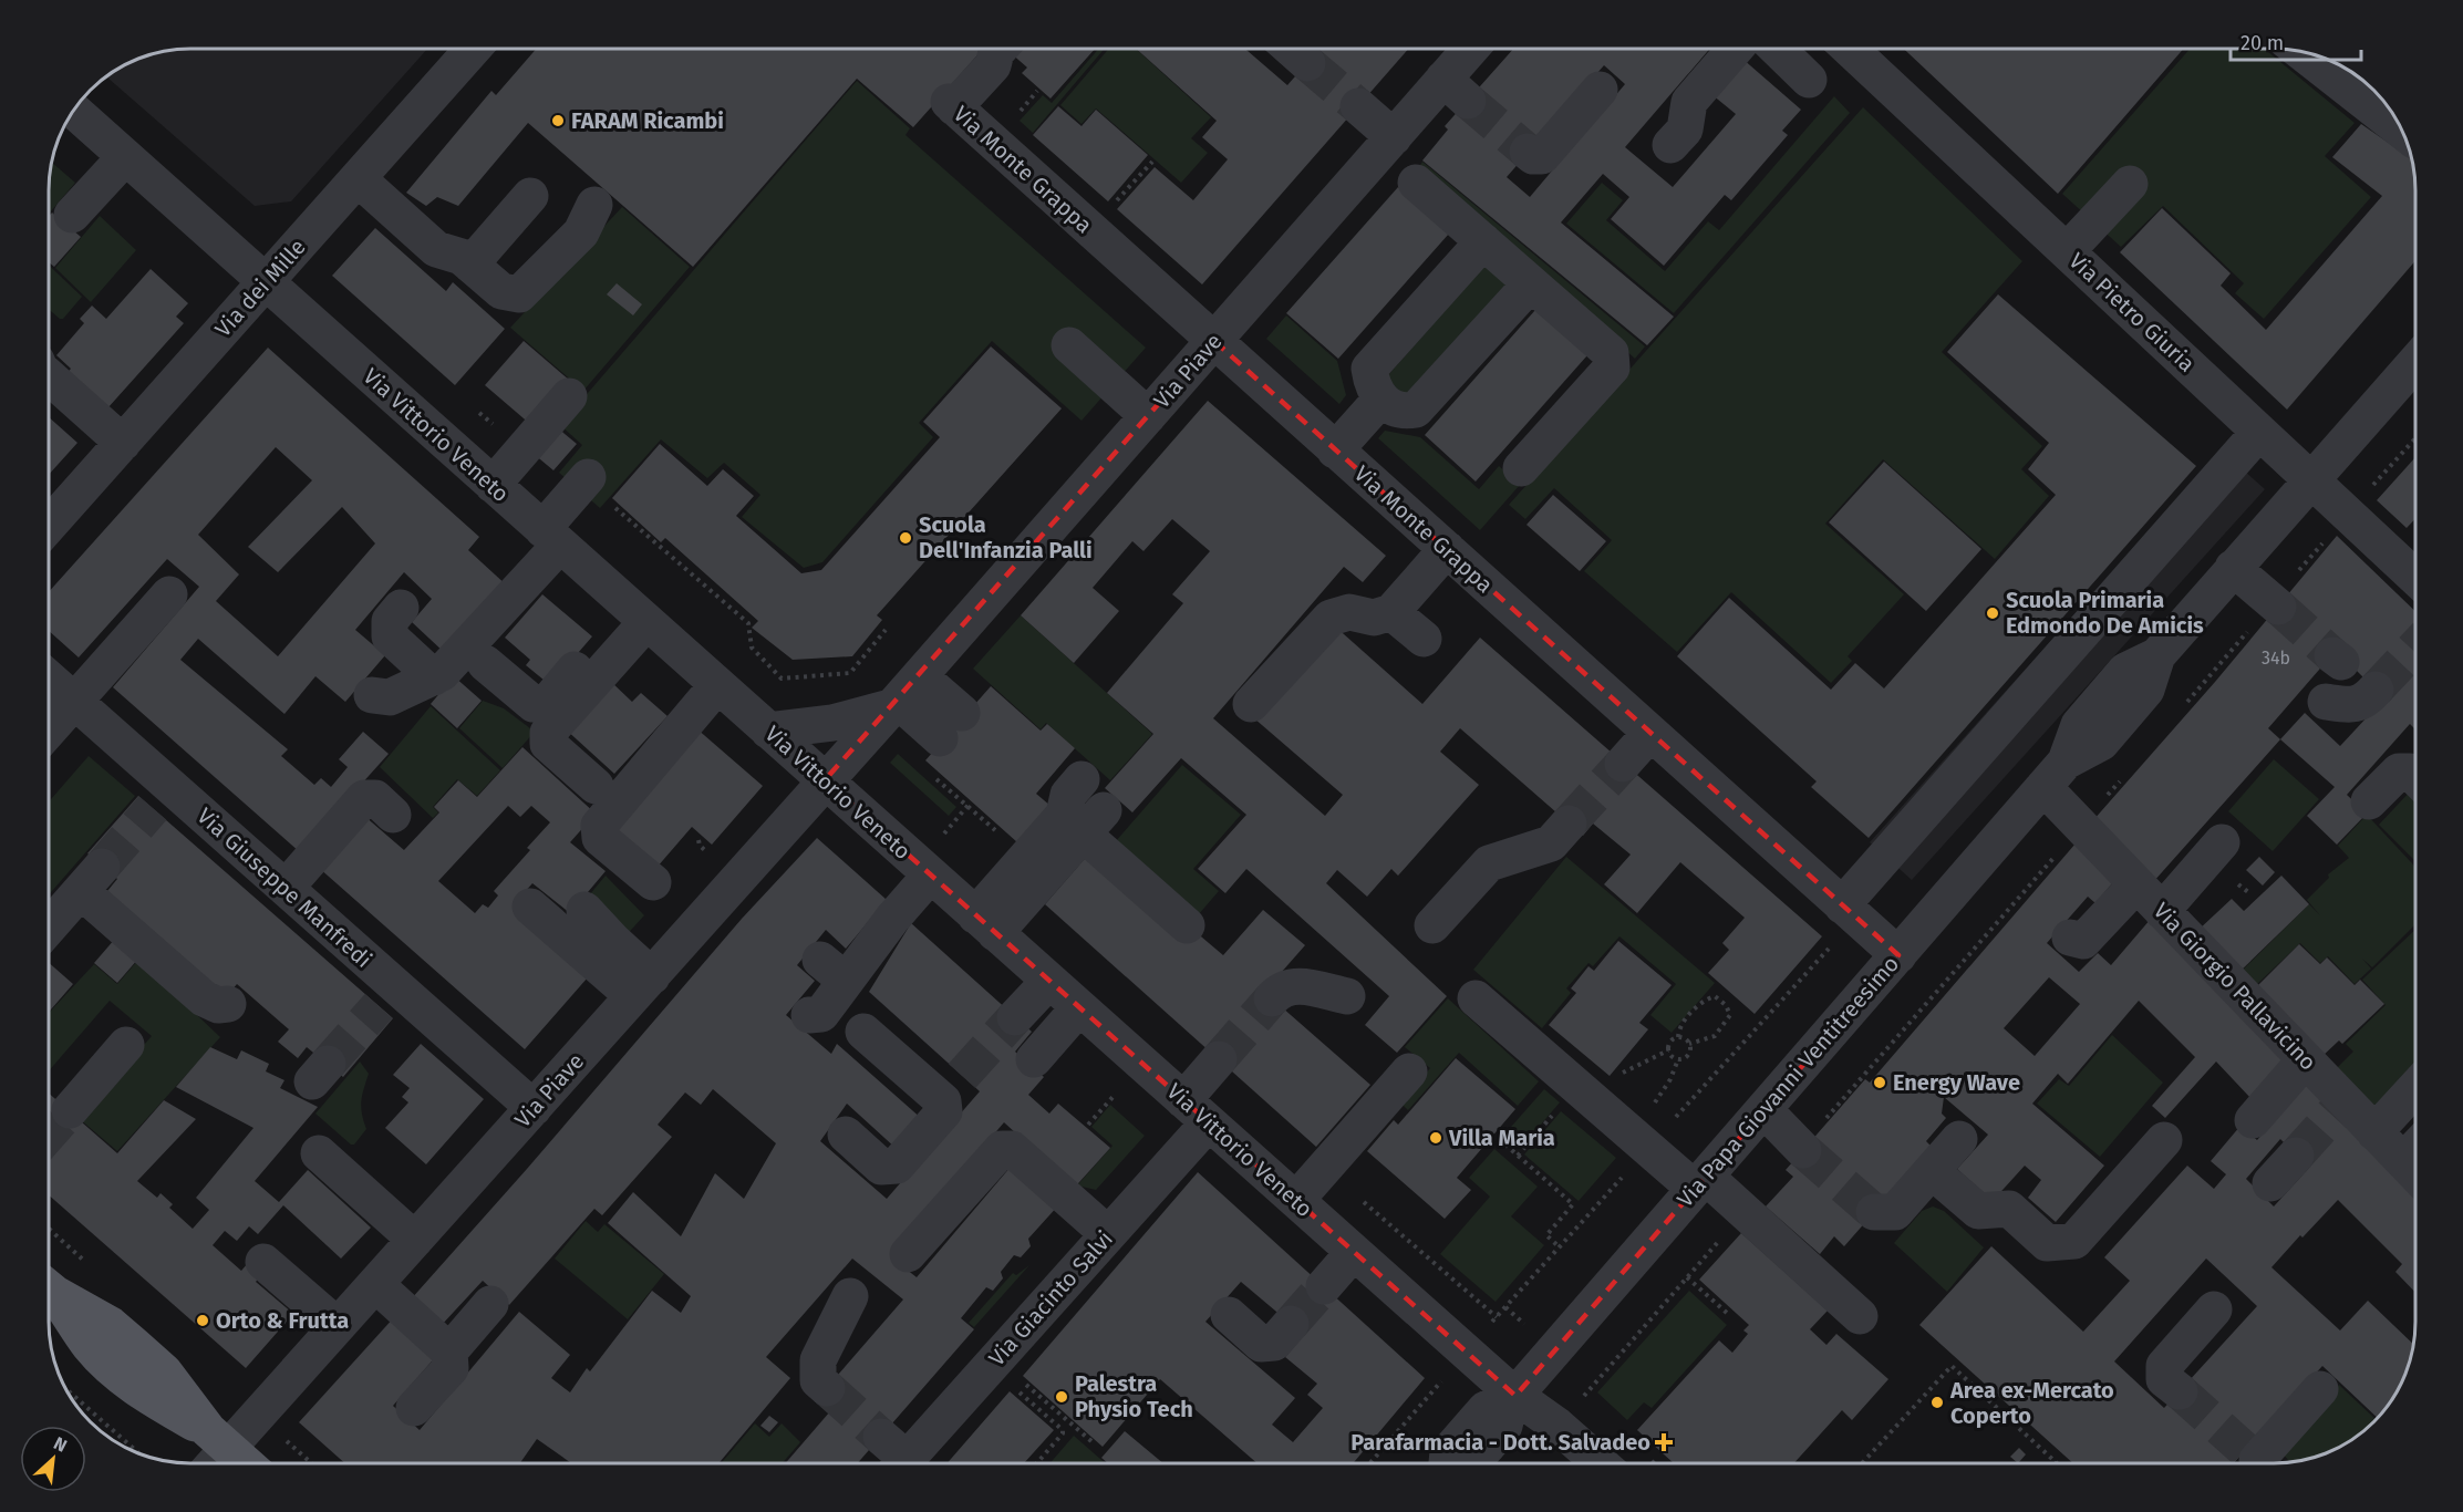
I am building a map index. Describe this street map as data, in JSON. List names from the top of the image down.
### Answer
{
  "streets": {
    "street": [
      "Via Monte Grappa",
      "Via dei Mille",
      "Via Pietro Giuria",
      "Via Piave",
      "Via Vittorio Veneto",
      "Via Giuseppe Manfredi",
      "Via Giorgio Pallavicino",
      "Via Papa Giovanni Ventitreesimo",
      "Via Giacinto Salvi"
    ]
  },
  "crossings": [
    ["Via Monte Grappa", "Via Piave"],
    ["Via Monte Grappa", "Via Papa Giovanni Ventitreesimo"],
    ["Via dei Mille", "Via Vittorio Veneto"],
    ["Via Pietro Giuria", "Via Papa Giovanni Ventitreesimo"],
    ["Via Piave", "Via Vittorio Veneto"],
    ["Via Piave", "Via Giuseppe Manfredi"],
    ["Via Vittorio Veneto", "Via Papa Giovanni Ventitreesimo"],
    ["Via Vittorio Veneto", "Via Giacinto Salvi"],
    ["Via Giorgio Pallavicino", "Via Papa Giovanni Ventitreesimo"]
  ],
  "places": {
    "other": [
      "FARAM Ricambi",
      "Scuola Dell'Infanzia Palli",
      "Scuola Primaria Edmondo De Amicis",
      "Energy Wave",
      "Villa Maria",
      "Orto & Frutta",
      "Palestra Physio Tech",
      "Area ex-Mercato Coperto"
    ],
    "health": ["Parafarmacia - Dott. Salvadeo"]
  },
  "house_numbers": ["34b"],
  "scale_bar": "20 m",
  "north": "top right"
}
